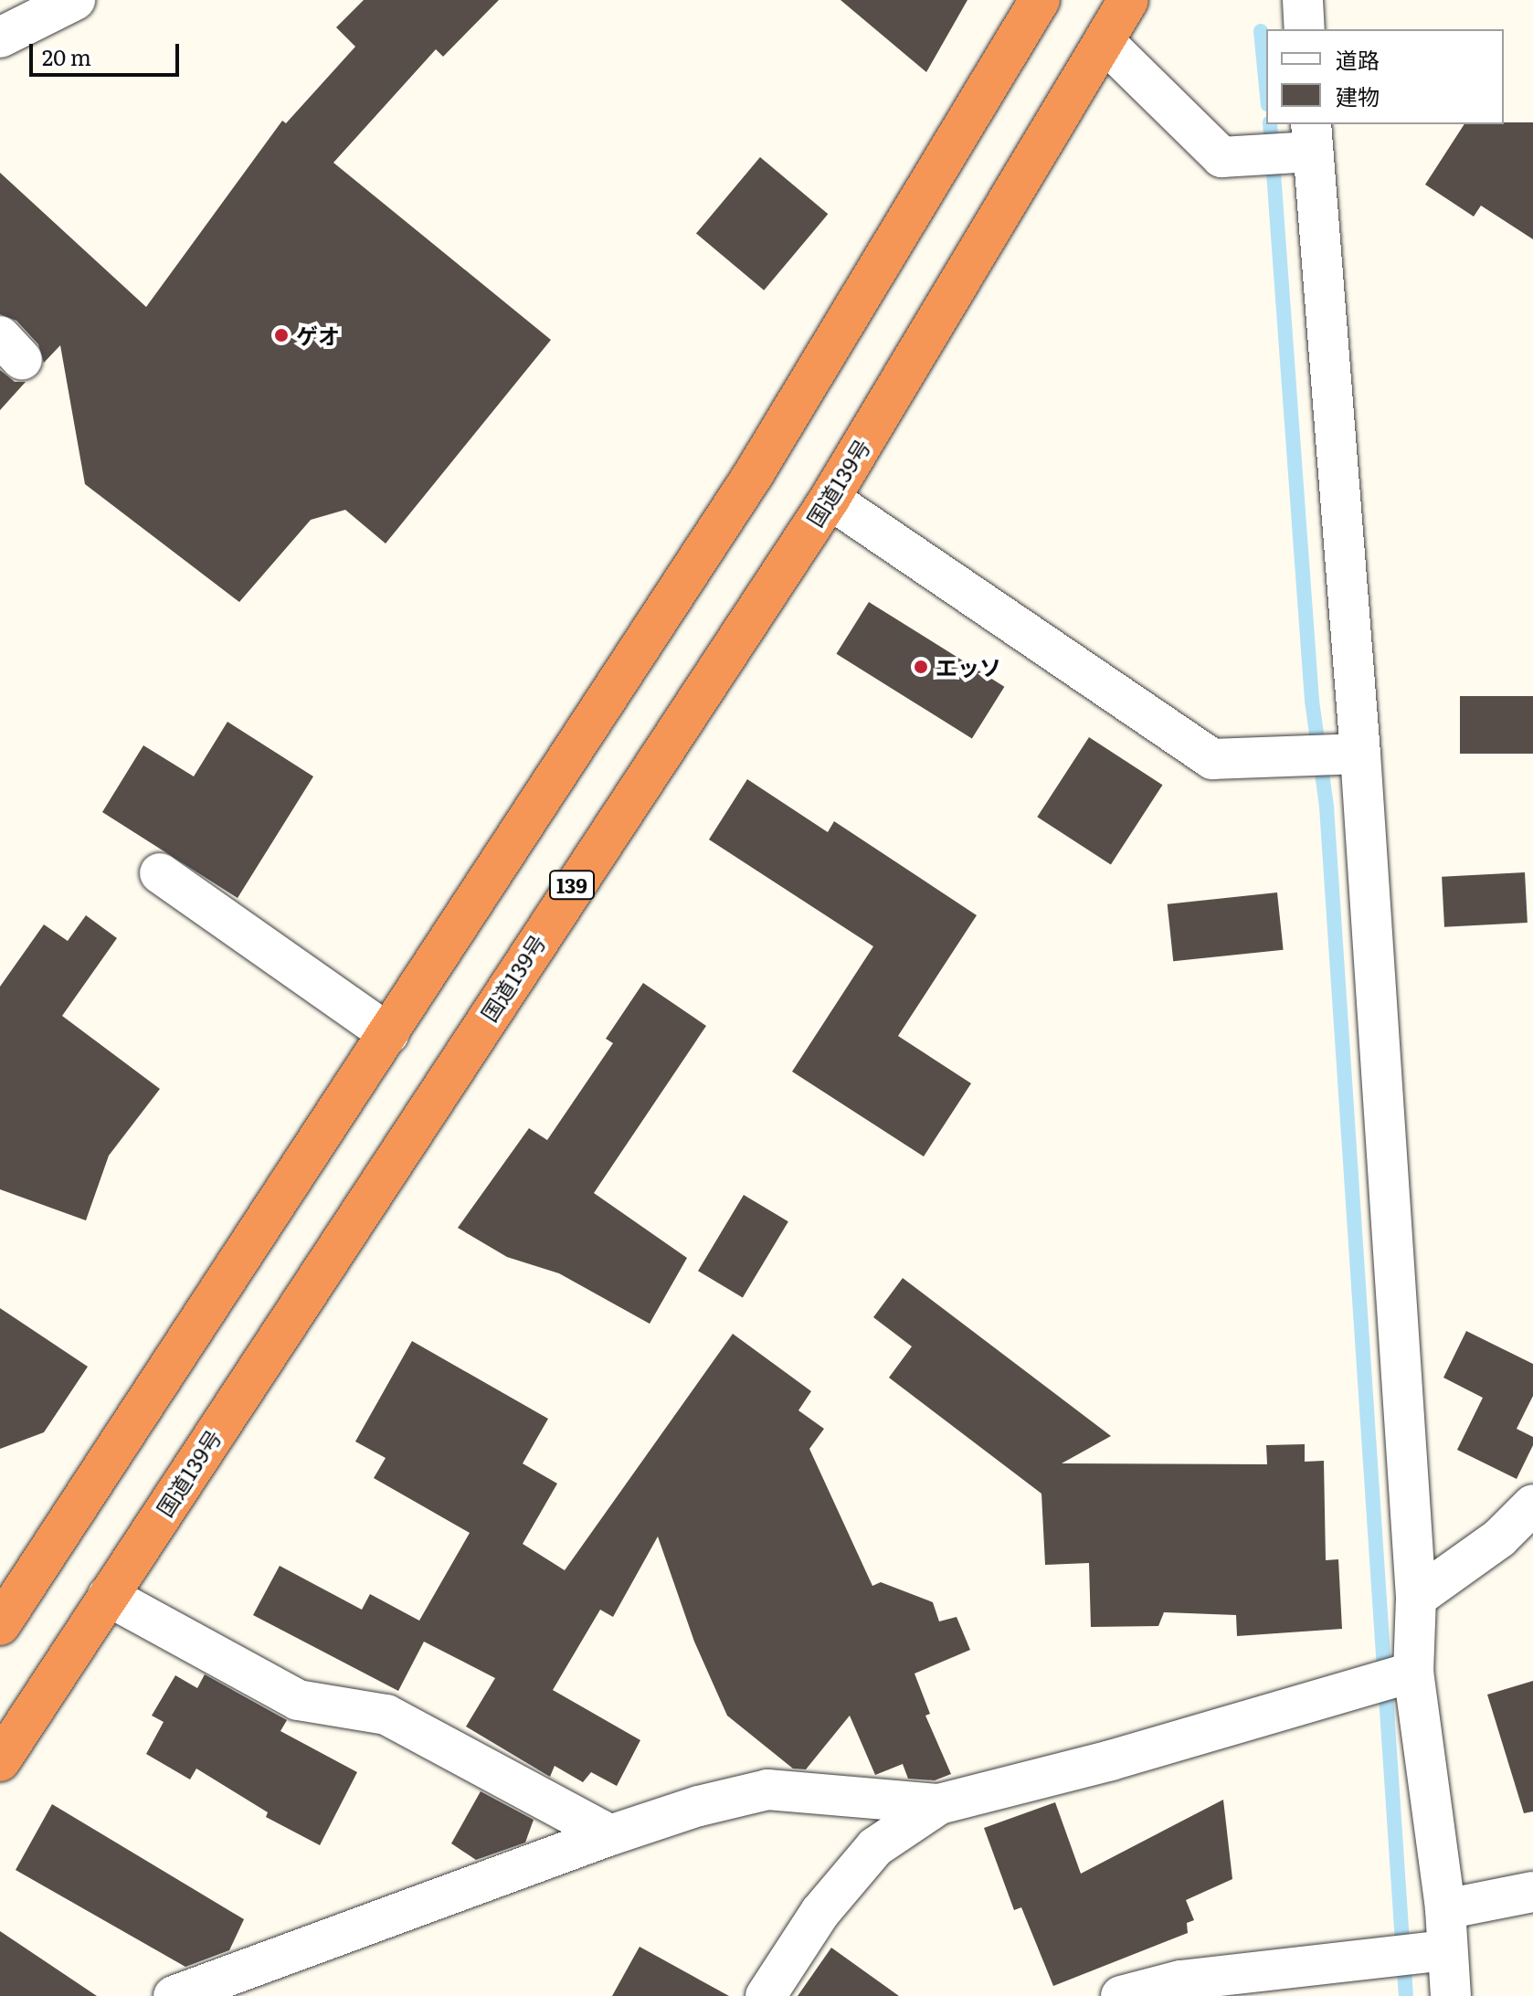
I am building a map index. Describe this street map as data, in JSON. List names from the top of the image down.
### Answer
{
  "streets": {
    "highway": ["国道139号", "139"]
  },
  "places": ["ゲオ", "エッソ"],
  "legend": ["道路", "建物"],
  "scale_bar": "20 m"
}
